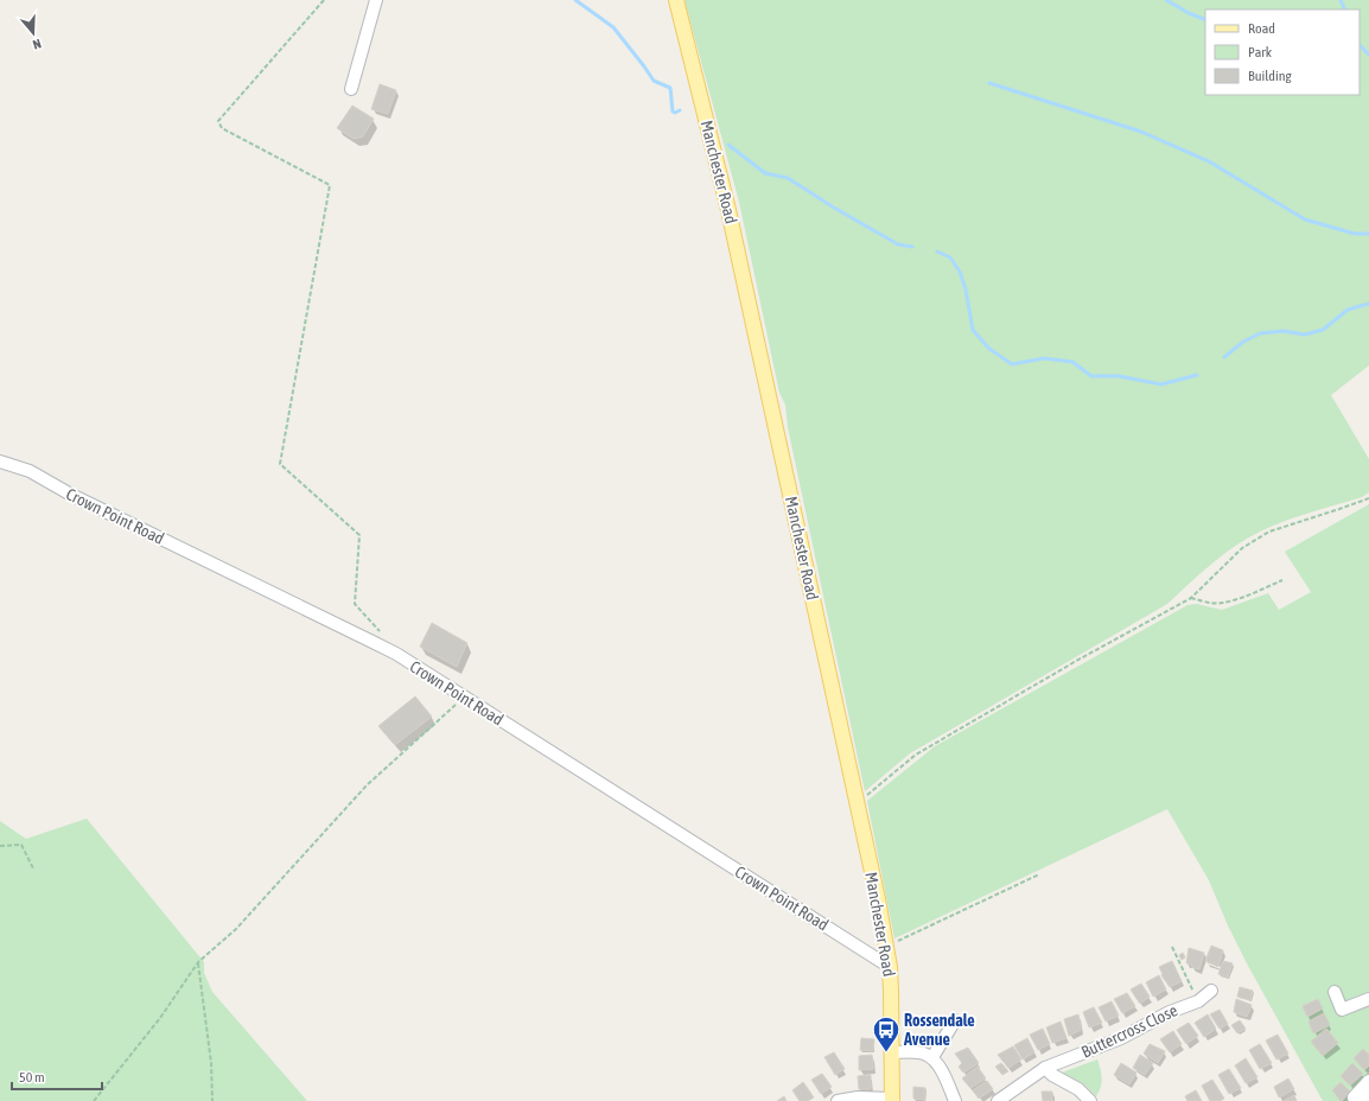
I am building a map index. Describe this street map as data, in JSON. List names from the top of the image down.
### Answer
{
  "streets": {
    "main road": ["Manchester Road"],
    "street": ["Crown Point Road", "Buttercross Close"]
  },
  "crossings": [
    ["Manchester Road", "Crown Point Road"]
  ],
  "places": {
    "bus stop": ["Rossendale Avenue"]
  },
  "legend": ["Road", "Park", "Building"],
  "scale_bar": "50 m",
  "north": "bottom"
}
